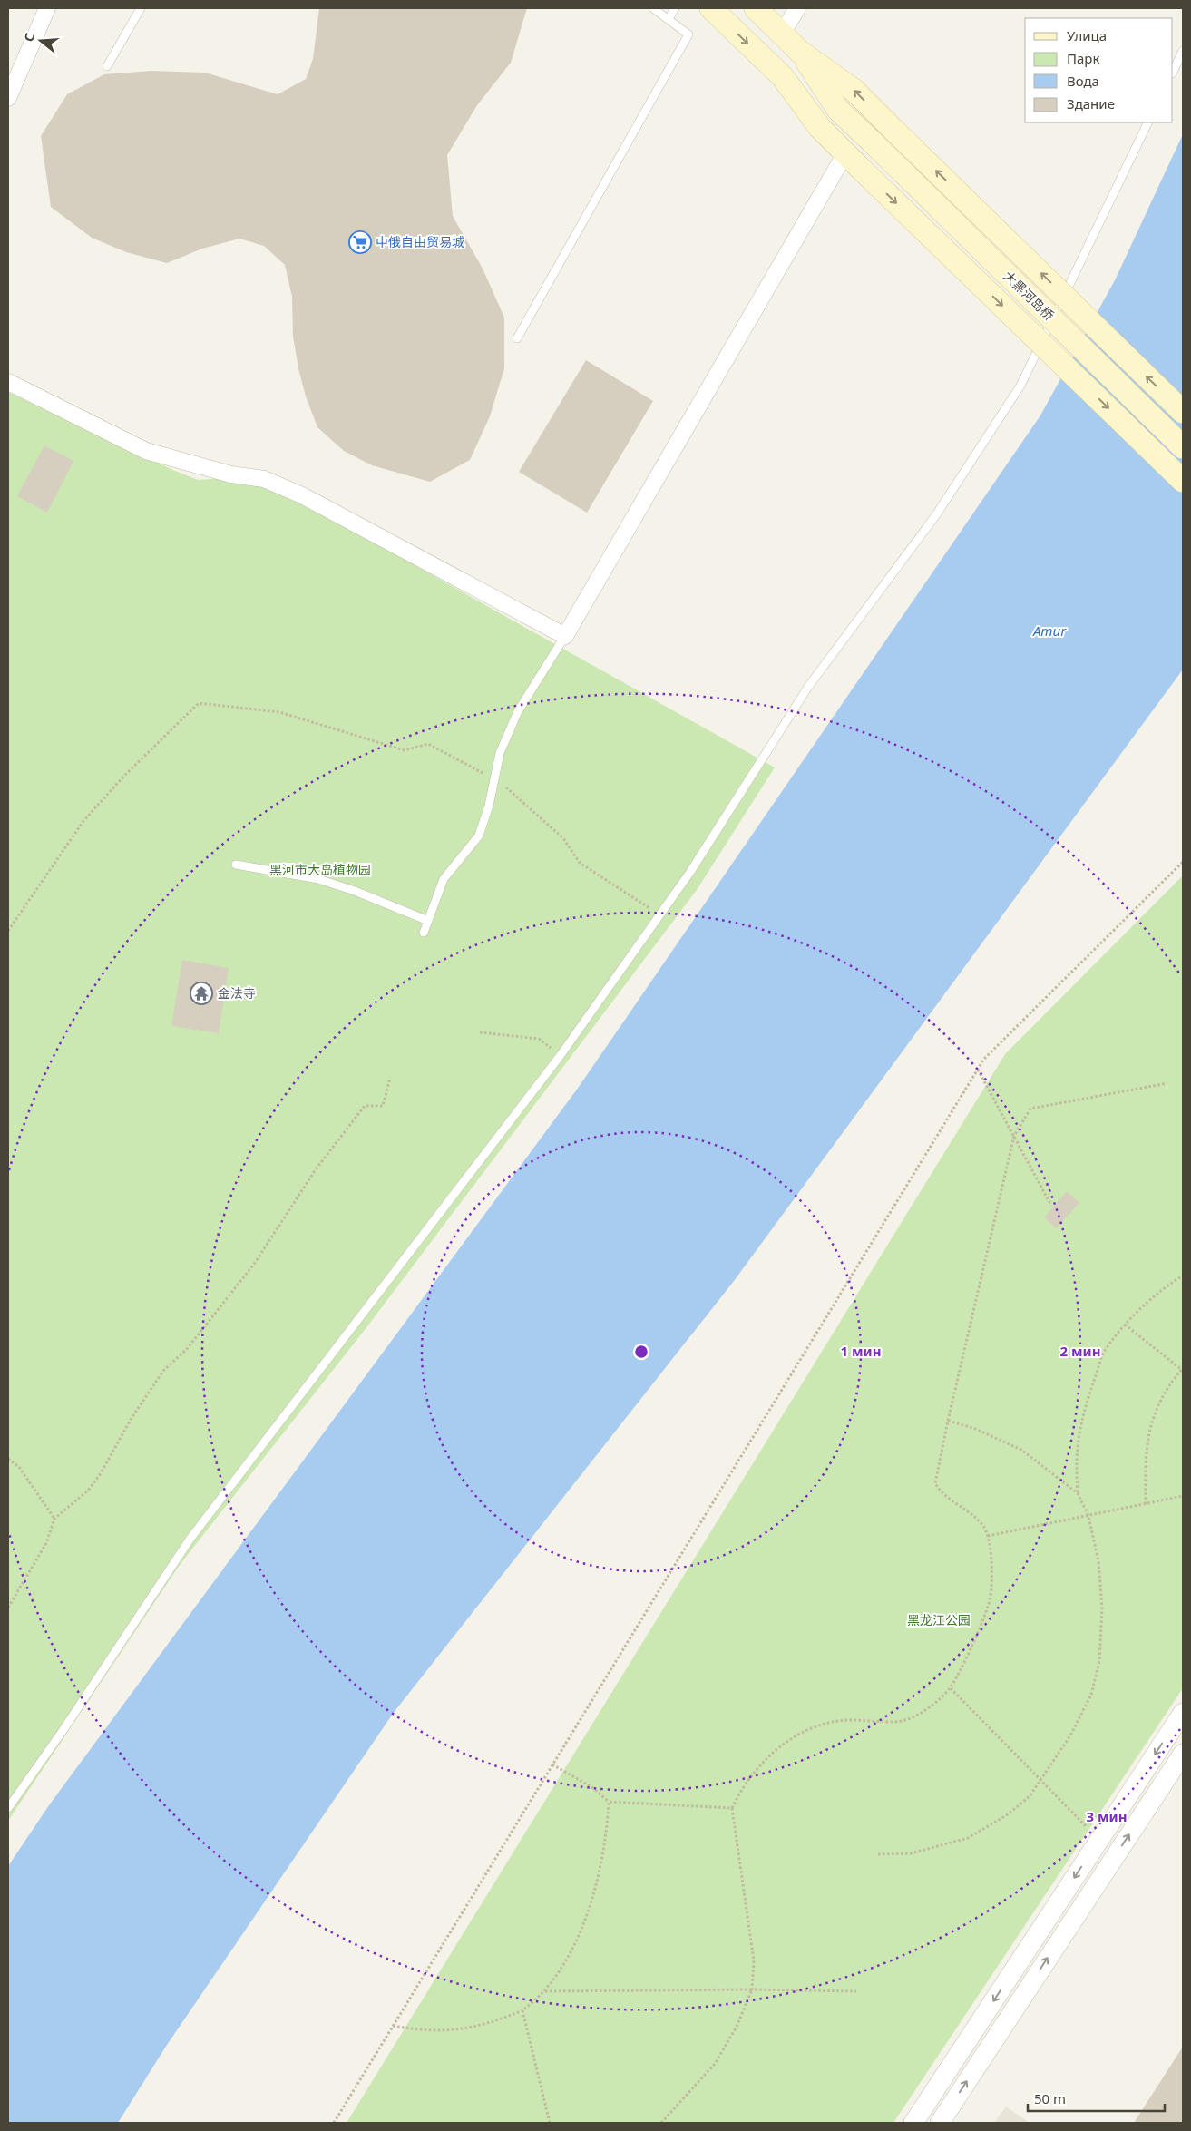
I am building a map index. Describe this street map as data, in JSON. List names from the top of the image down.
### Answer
{
  "streets": {
    "main road": ["大黑河岛桥"]
  },
  "water": ["Amur"],
  "parks": ["黑河市大岛植物园", "黑龙江公园"],
  "places": {
    "supermarket": ["中俄自由贸易城"],
    "temple": ["金法寺"]
  },
  "legend": [
    "Улица",
    "Парк",
    "Вода",
    "Здание"
  ],
  "scale_bar": "50 m",
  "north": "left",
  "rings": ["1 мин", "2 мин", "3 мин"]
}
